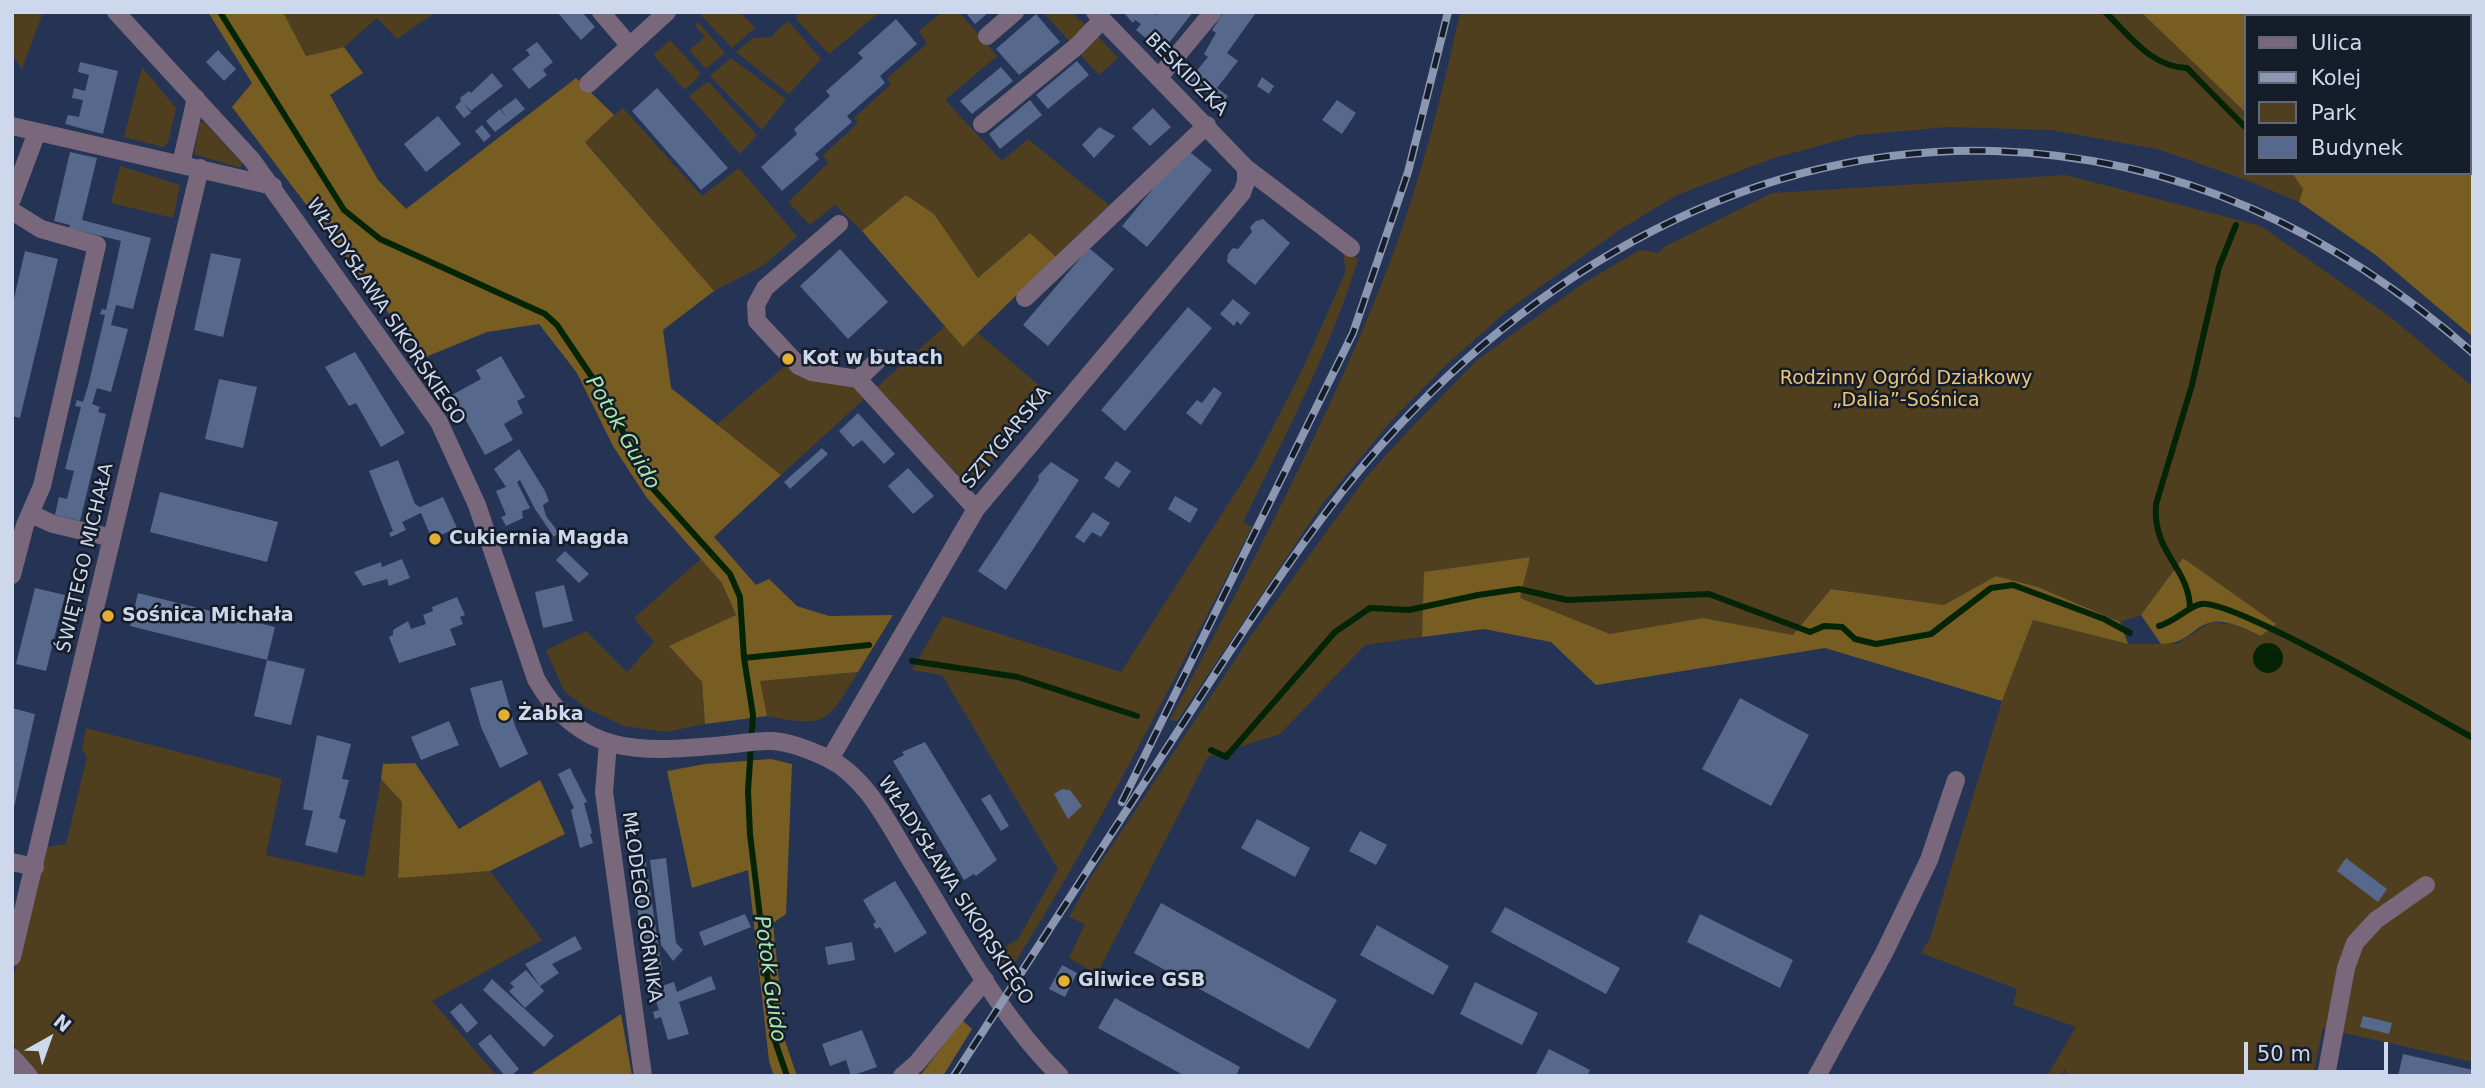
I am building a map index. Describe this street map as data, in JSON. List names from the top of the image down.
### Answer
{
  "streets": {
    "street": [
      "BESKIDZKA",
      "WŁADYSŁAWA SIKORSKIEGO",
      "SZTYGARSKA",
      "ŚWIĘTEGO MICHAŁA",
      "MŁODEGO GÓRNIKA"
    ]
  },
  "crossings": [
    ["BESKIDZKA", "SZTYGARSKA"],
    ["WŁADYSŁAWA SIKORSKIEGO", "SZTYGARSKA"],
    ["WŁADYSŁAWA SIKORSKIEGO", "MŁODEGO GÓRNIKA"]
  ],
  "water": ["Potok Guido"],
  "parks": ["Rodzinny Ogród Działkowy „Dalia”-Sośnica"],
  "places": [
    "Kot w butach",
    "Cukiernia Magda",
    "Sośnica Michała",
    "Żabka",
    "Gliwice GSB"
  ],
  "legend": [
    "Ulica",
    "Kolej",
    "Park",
    "Budynek"
  ],
  "scale_bar": "50 m",
  "north": "top right"
}
